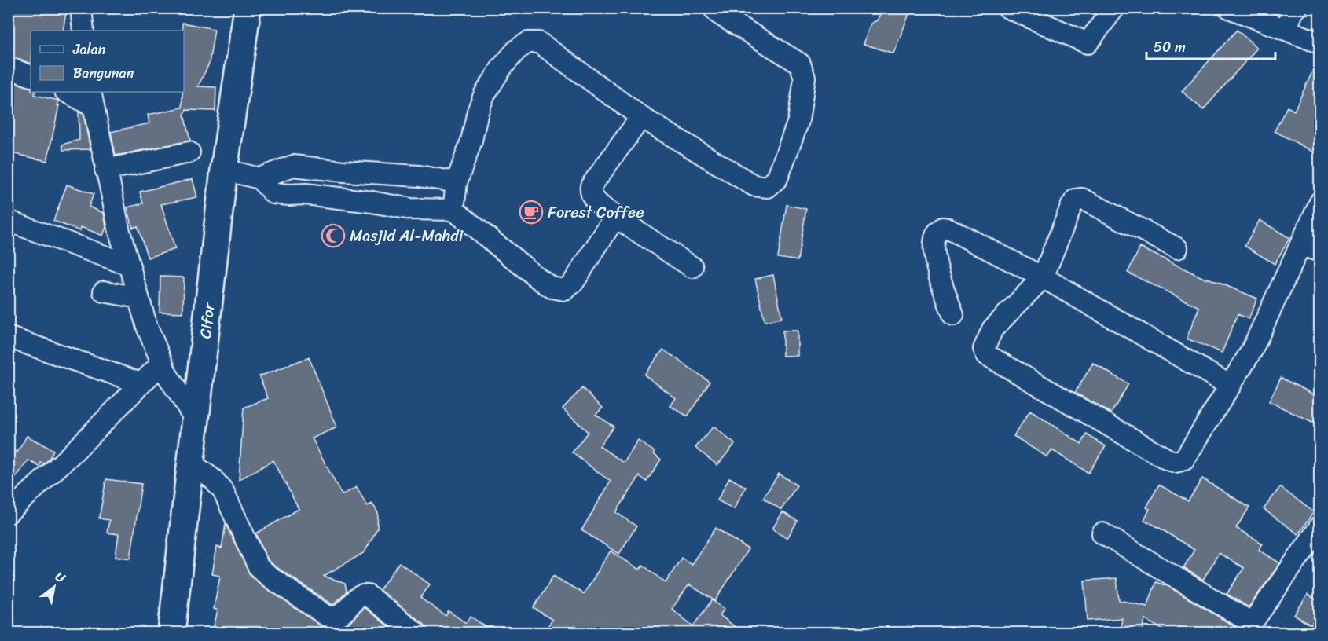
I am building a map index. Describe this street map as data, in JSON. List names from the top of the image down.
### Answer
{
  "streets": {
    "street": ["Cifor"]
  },
  "places": {
    "cafe": ["Forest Coffee"],
    "mosque": ["Masjid Al-Mahdi"]
  },
  "legend": ["Jalan", "Bangunan"],
  "scale_bar": "50 m",
  "north": "top right"
}
